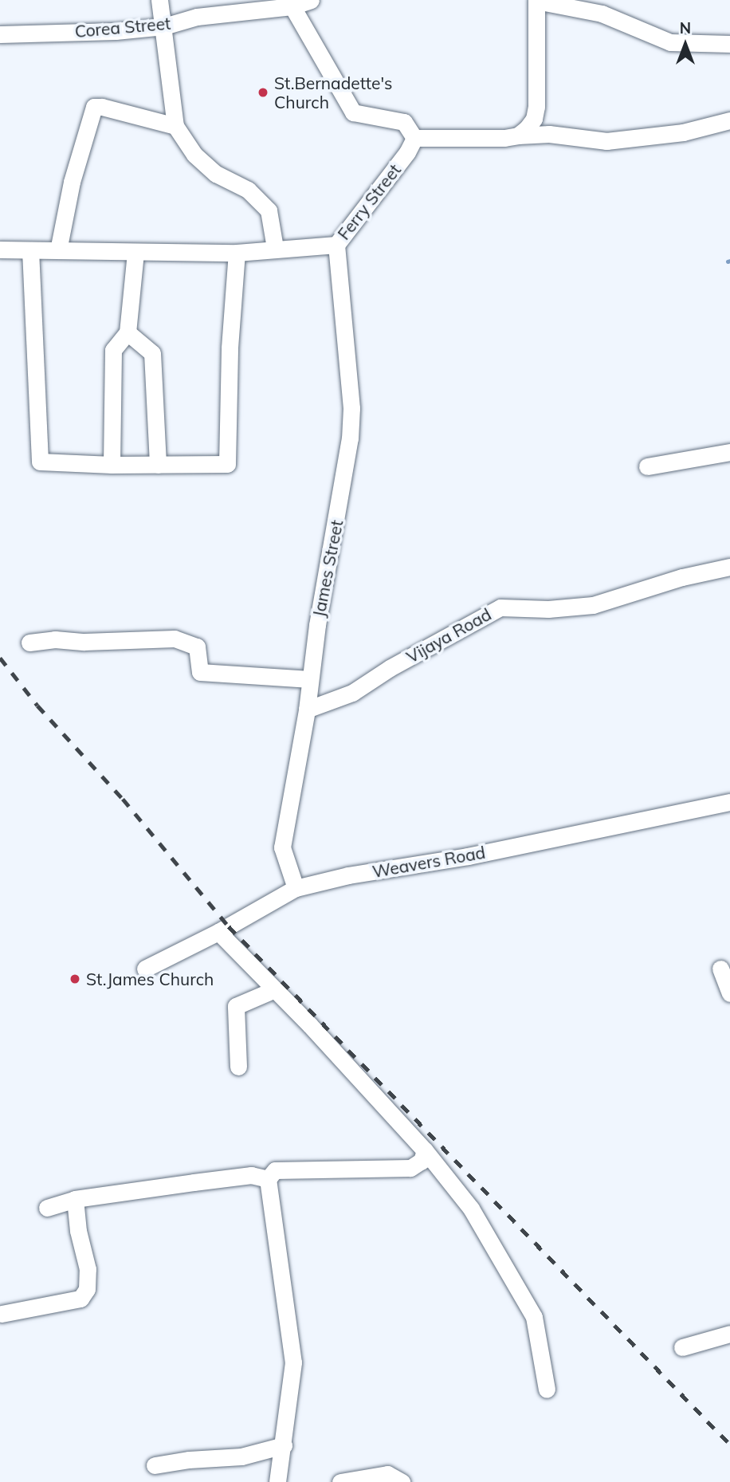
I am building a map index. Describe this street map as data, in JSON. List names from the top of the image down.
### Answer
{
  "streets": {
    "street": [
      "Corea Street",
      "Ferry Street",
      "James Street",
      "Vijaya Road",
      "Weavers Road"
    ]
  },
  "crossings": [
    ["Ferry Street", "James Street"],
    ["James Street", "Vijaya Road"],
    ["James Street", "Weavers Road"]
  ],
  "places": ["St.Bernadette's Church", "St.James Church"],
  "north": "top"
}
